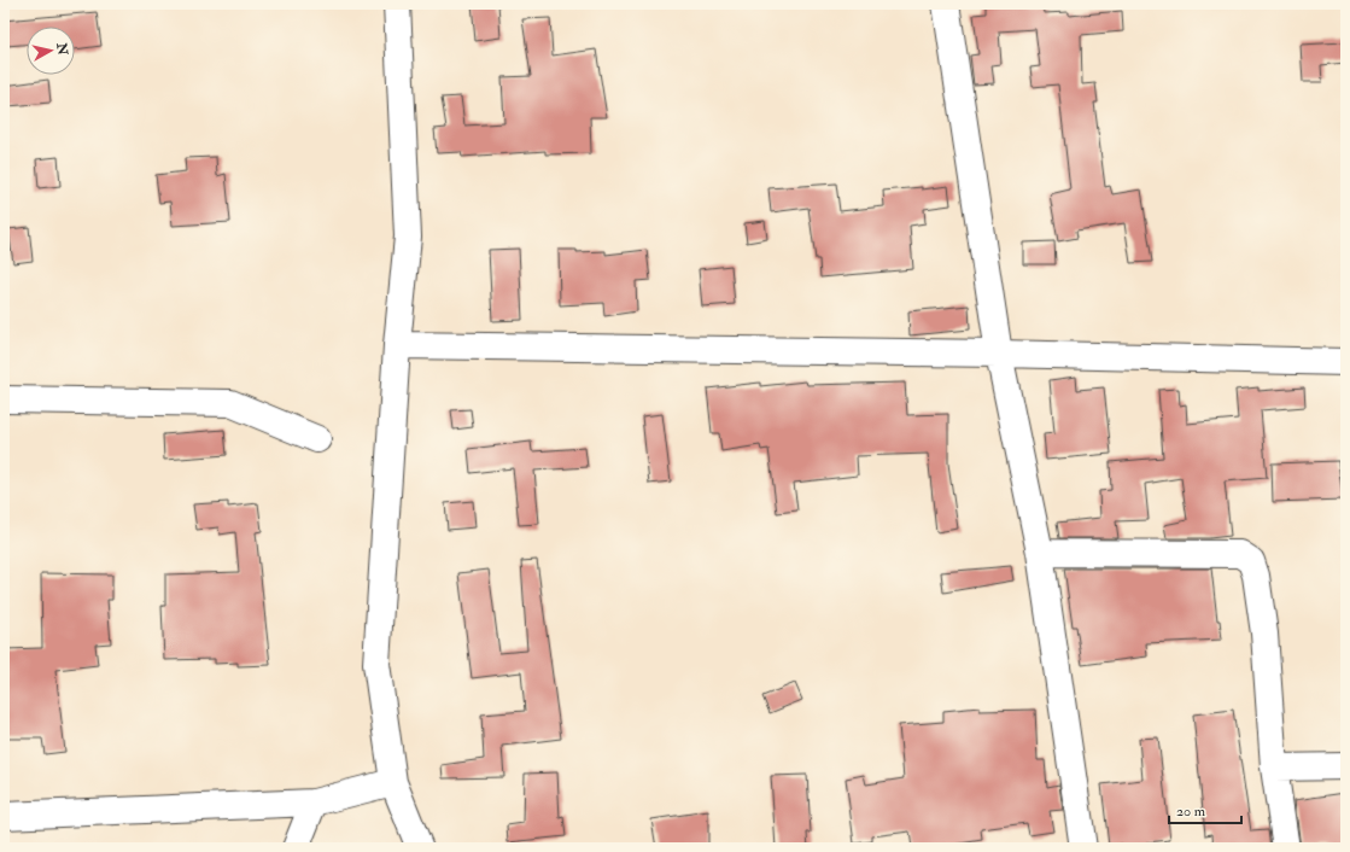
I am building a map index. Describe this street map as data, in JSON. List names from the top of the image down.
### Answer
{
  "scale_bar": "20 m",
  "north": "right"
}
